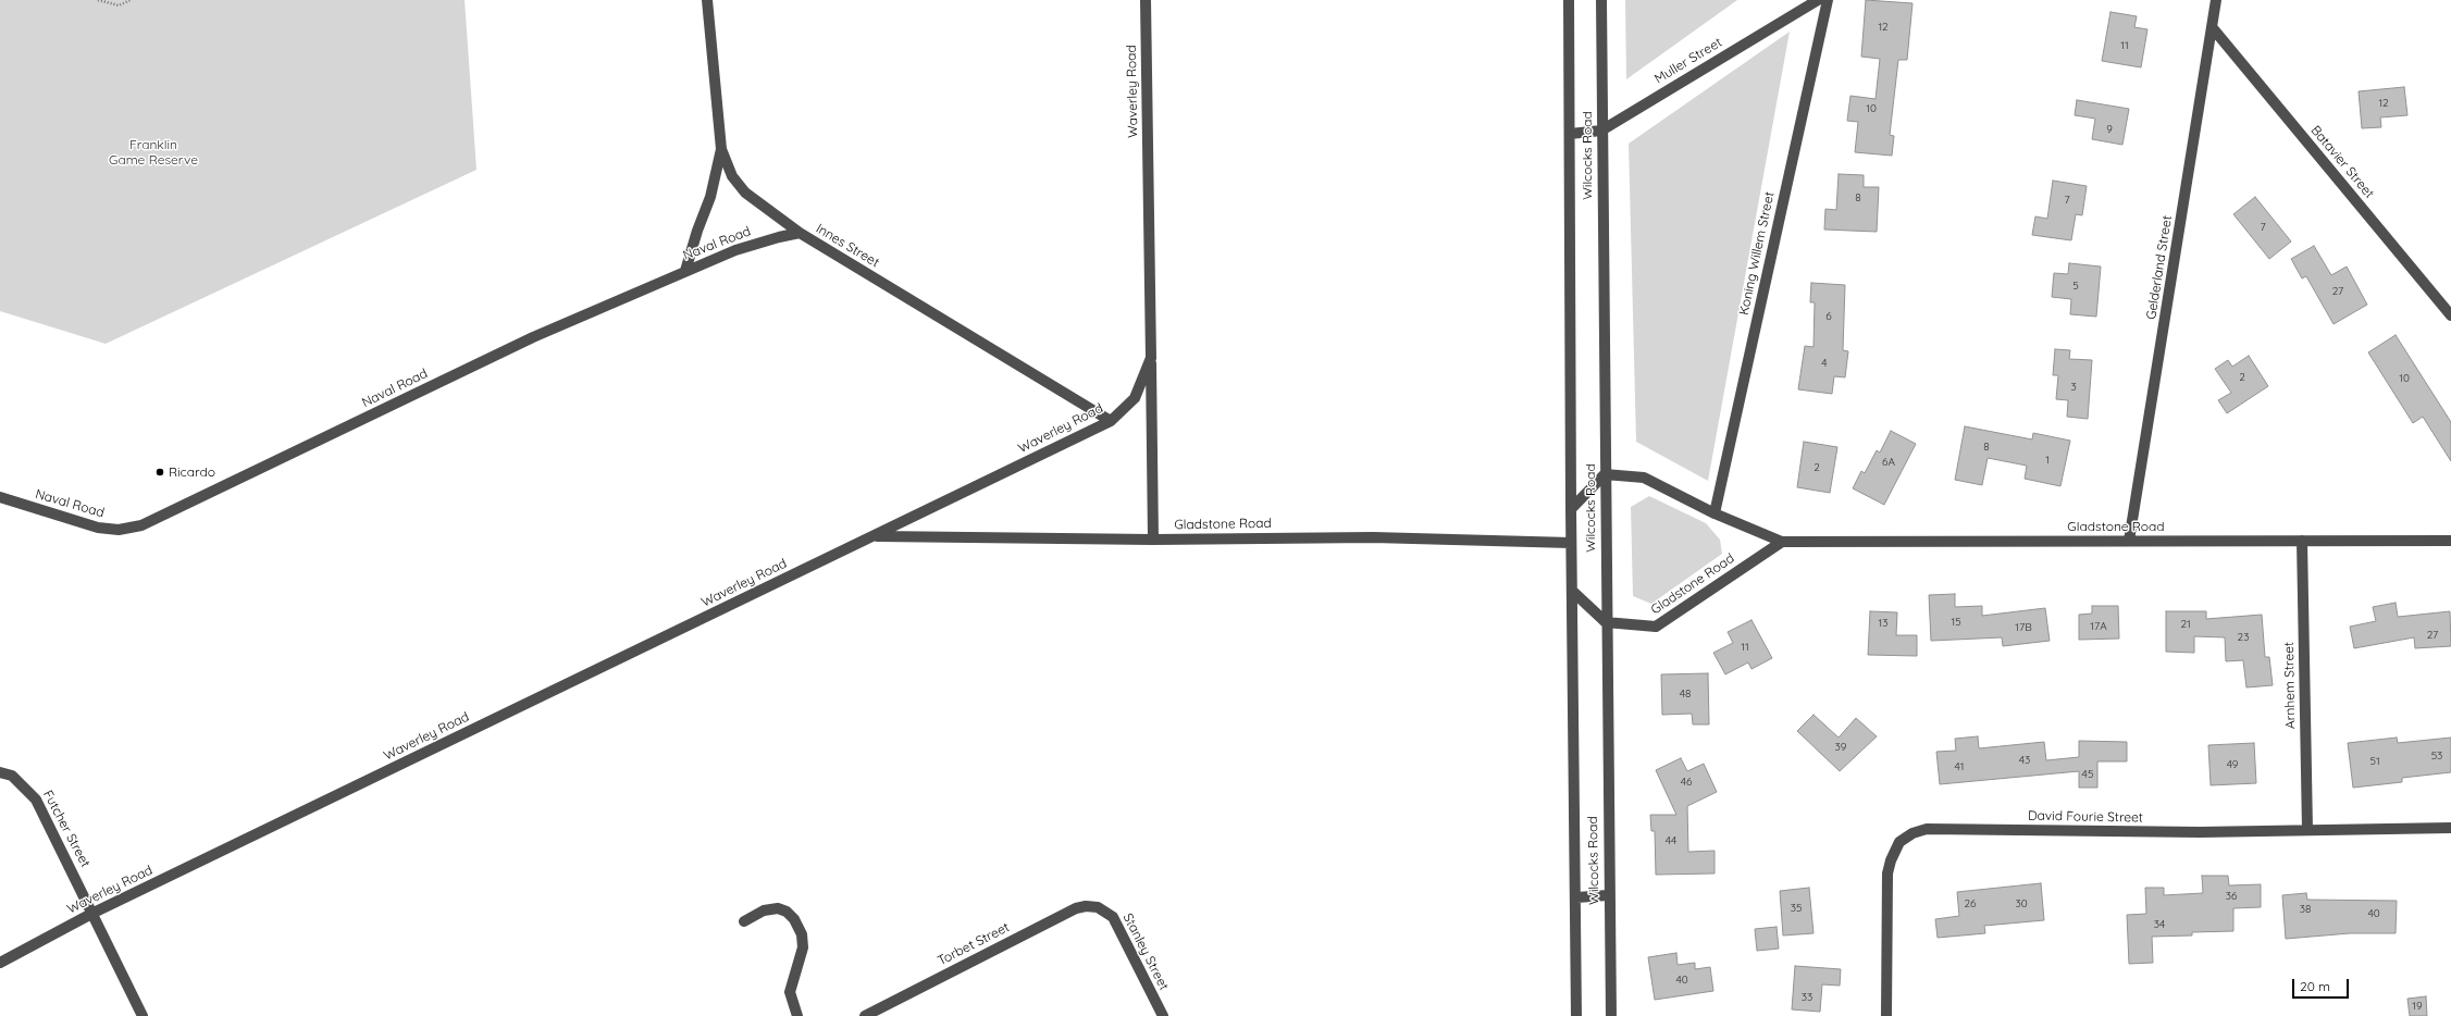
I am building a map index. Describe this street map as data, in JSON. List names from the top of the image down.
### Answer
{
  "streets": {
    "street": [
      "Muller Street",
      "Waverley Road",
      "Wilcocks Road",
      "Batavier Street",
      "Naval Road",
      "Innes Street",
      "Koning Willem Street",
      "Gelderland Street",
      "Gladstone Road",
      "Arnhem Street",
      "David Fourie Street",
      "Futcher Street",
      "Torbet Street",
      "Stanley Street"
    ]
  },
  "crossings": [
    ["Muller Street", "Wilcocks Road"],
    ["Waverley Road", "Innes Street"],
    ["Waverley Road", "Gladstone Road"],
    ["Waverley Road", "Futcher Street"],
    ["Wilcocks Road", "Gladstone Road"],
    ["Batavier Street", "Gelderland Street"],
    ["Naval Road", "Innes Street"],
    ["Koning Willem Street", "Gladstone Road"],
    ["Gelderland Street", "Gladstone Road"],
    ["Gladstone Road", "Arnhem Street"],
    ["Arnhem Street", "David Fourie Street"],
    ["Torbet Street", "Stanley Street"]
  ],
  "parks": ["Franklin Game Reserve"],
  "places": ["Ricardo"],
  "house_numbers": [
    "12",
    "11",
    "12",
    "10",
    "9",
    "8",
    "7",
    "7",
    "5",
    "27",
    "6",
    "4",
    "2",
    "10",
    "3",
    "8",
    "1",
    "6A",
    "2",
    "15",
    "13",
    "21",
    "17A",
    "17B",
    "27",
    "23",
    "11",
    "48",
    "39",
    "53",
    "43",
    "51",
    "49",
    "41",
    "45",
    "46",
    "44",
    "36",
    "26",
    "30",
    "35",
    "38",
    "40",
    "34",
    "40",
    "33",
    "19"
  ],
  "scale_bar": "20 m"
}
